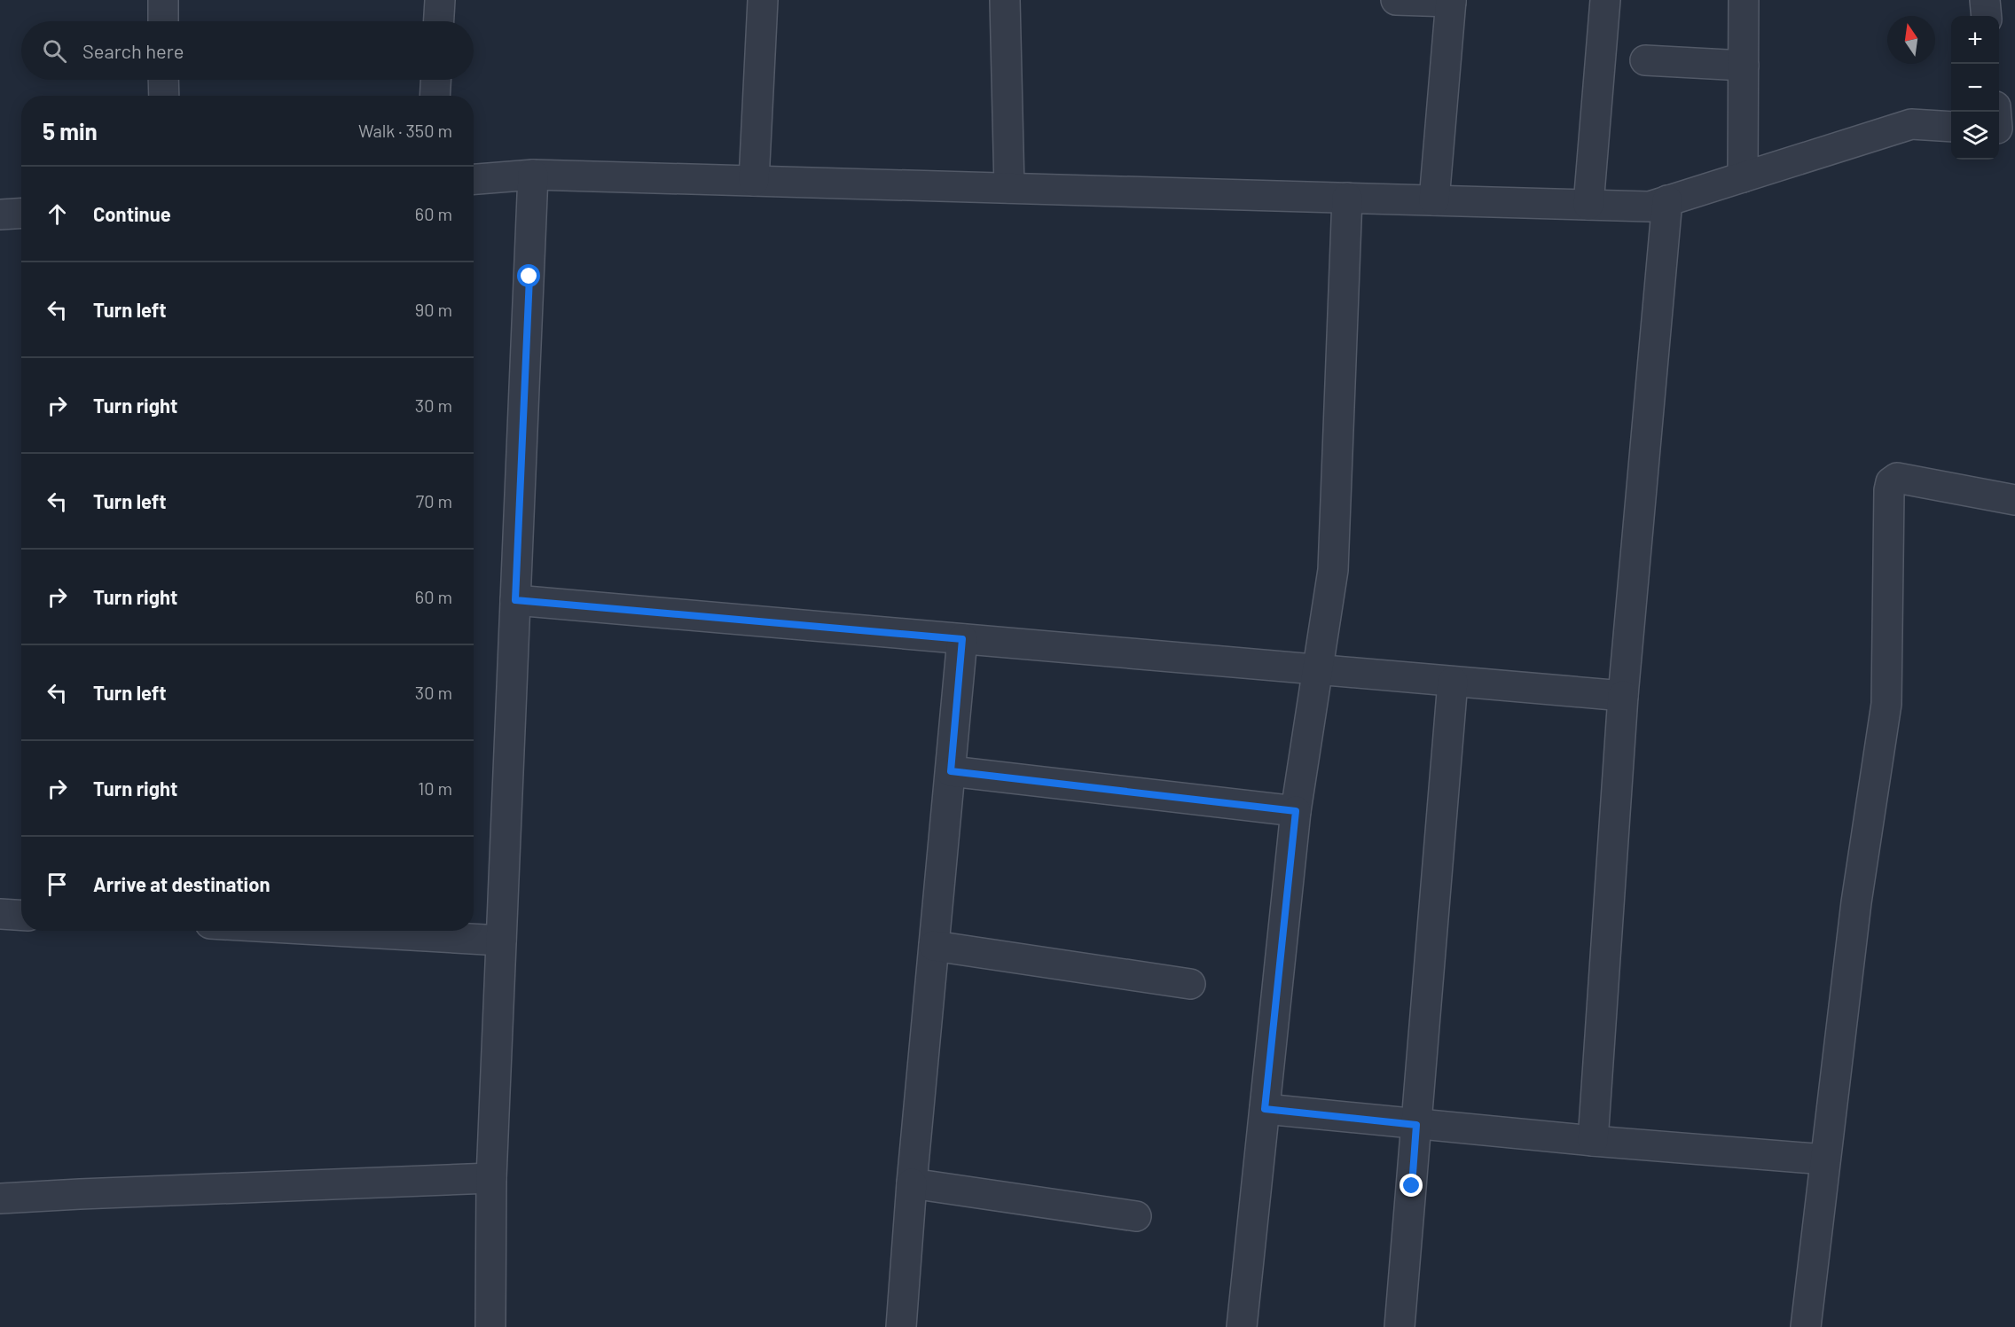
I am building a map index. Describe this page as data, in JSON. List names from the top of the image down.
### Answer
{
  "north": "top",
  "page": {
    "map_buttons": ["+", "−"],
    "search": "Search here",
    "heading": ["5 min", "Walk · 350 m"],
    "list": [
      ["Continue", "60 m"],
      ["Turn left", "90 m"],
      ["Turn right", "30 m"],
      ["Turn left", "70 m"],
      ["Turn right", "60 m"],
      ["Turn left", "30 m"],
      ["Turn right", "10 m"],
      "Arrive at destination"
    ]
  }
}
